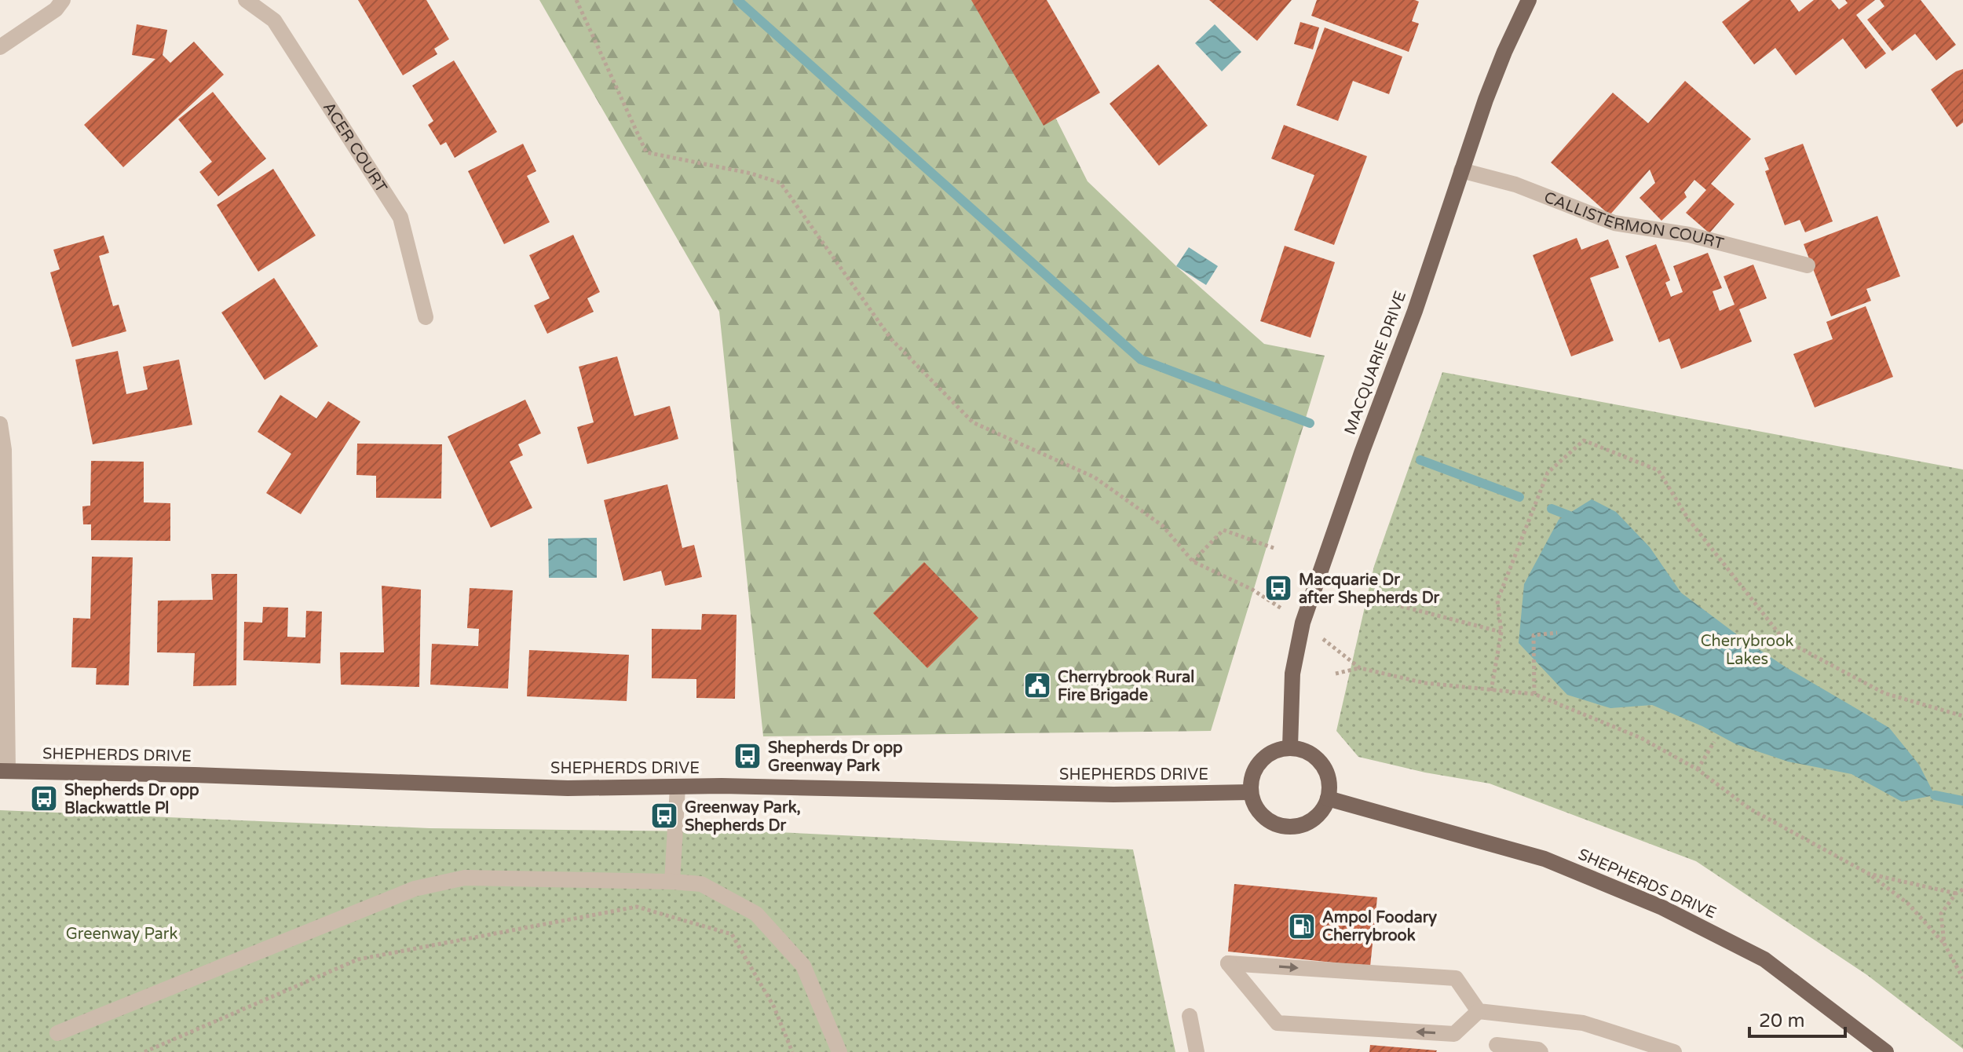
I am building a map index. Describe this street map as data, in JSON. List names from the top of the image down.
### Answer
{
  "streets": {
    "main road": ["MACQUARIE DRIVE", "SHEPHERDS DRIVE"],
    "street": ["ACER COURT", "CALLISTERMON COURT"]
  },
  "crossings": [
    ["CALLISTERMON COURT", "MACQUARIE DRIVE"],
    ["MACQUARIE DRIVE", "SHEPHERDS DRIVE"]
  ],
  "parks": ["Cherrybrook Lakes", "Greenway Park"],
  "places": {
    "bus stop": [
      "Macquarie Dr after Shepherds Dr",
      "Shepherds Dr opp Greenway Park",
      "Shepherds Dr opp Blackwattle Pl",
      "Greenway Park, Shepherds Dr"
    ],
    "public building": ["Cherrybrook Rural Fire Brigade"],
    "fuel station": ["Ampol Foodary Cherrybrook"]
  },
  "scale_bar": "20 m"
}
